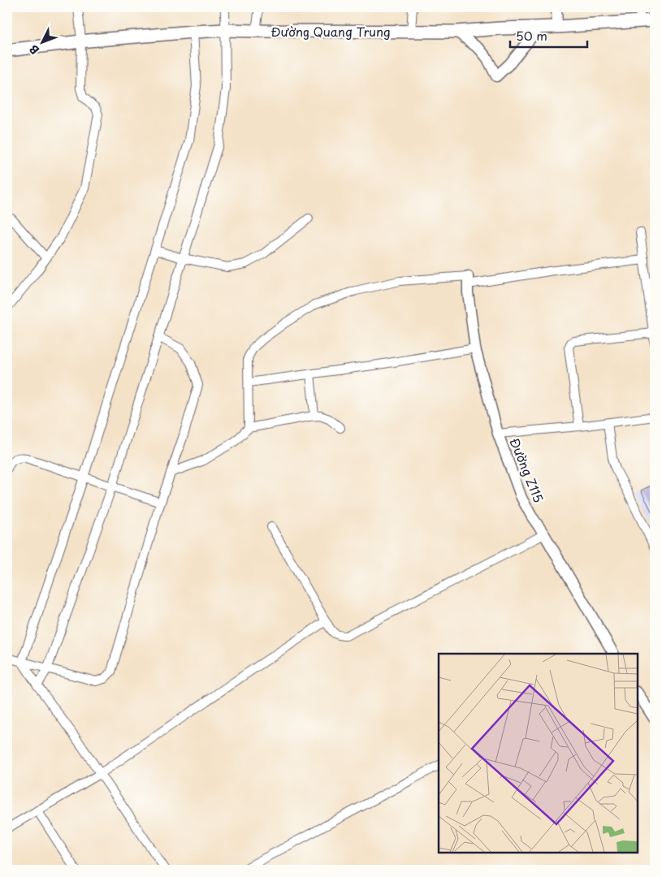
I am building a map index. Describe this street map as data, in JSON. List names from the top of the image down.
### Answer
{
  "streets": {
    "main road": ["Đường Quang Trung"],
    "street": ["Đường Z115"]
  },
  "scale_bar": "50 m",
  "north": "bottom left"
}
